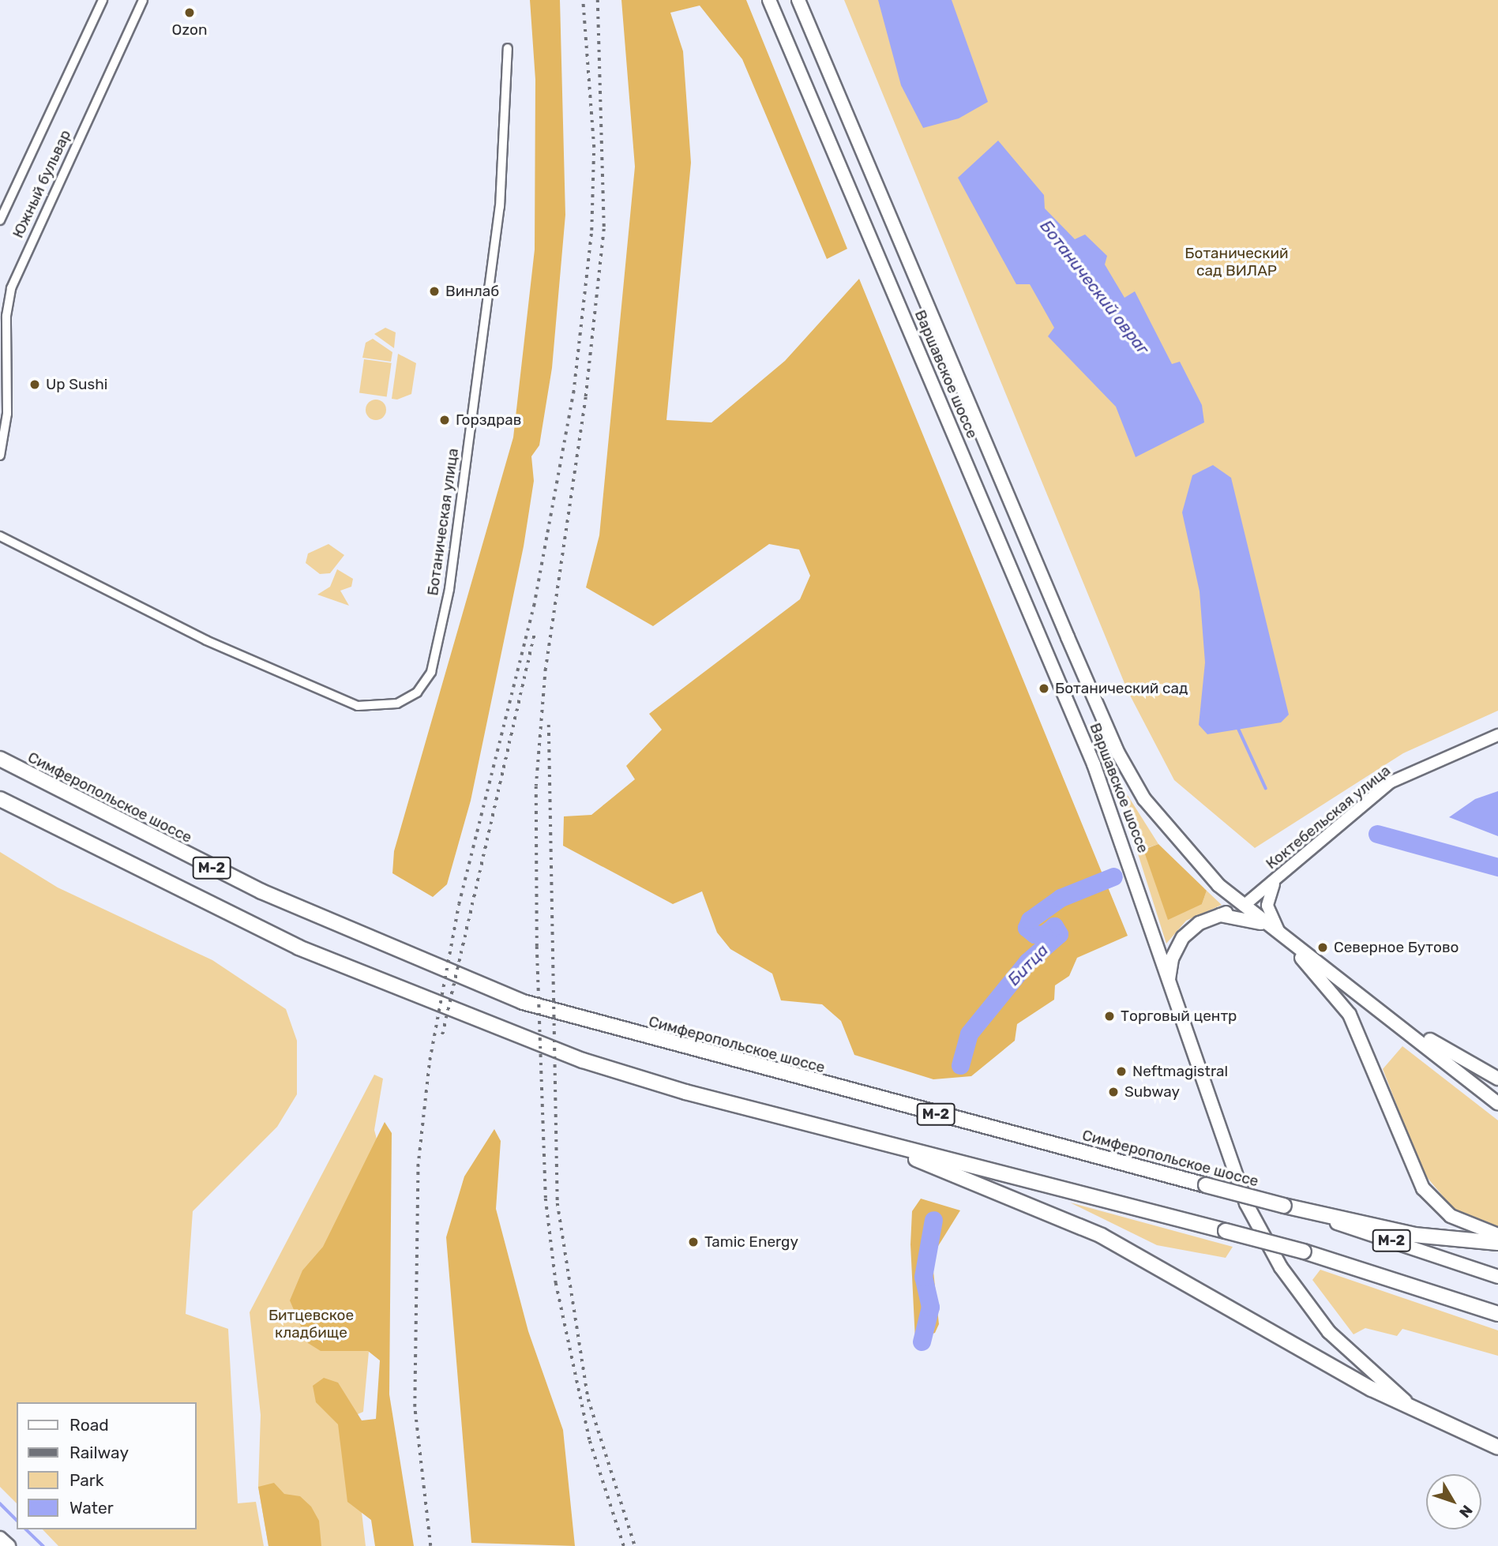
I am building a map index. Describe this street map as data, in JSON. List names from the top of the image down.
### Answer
{
  "streets": {
    "highway": ["Варшавское шоссе", "Симферопольское шоссе", "М-2"],
    "street": ["Южный бульвар", "Ботаническая улица", "Коктебельская улица"]
  },
  "crossings": [
    ["Варшавское шоссе", "Коктебельская улица"]
  ],
  "water": ["Ботанический овраг", "Битца"],
  "parks": ["Ботанический сад ВИЛАР", "Битцевское кладбище"],
  "places": [
    "Ozon",
    "Винлаб",
    "Up Sushi",
    "Горздрав",
    "Ботанический сад",
    "Северное Бутово",
    "Торговый центр",
    "Neftmagistral",
    "Subway",
    "Tamic Energy"
  ],
  "legend": [
    "Road",
    "Railway",
    "Park",
    "Water"
  ],
  "north": "bottom right"
}
